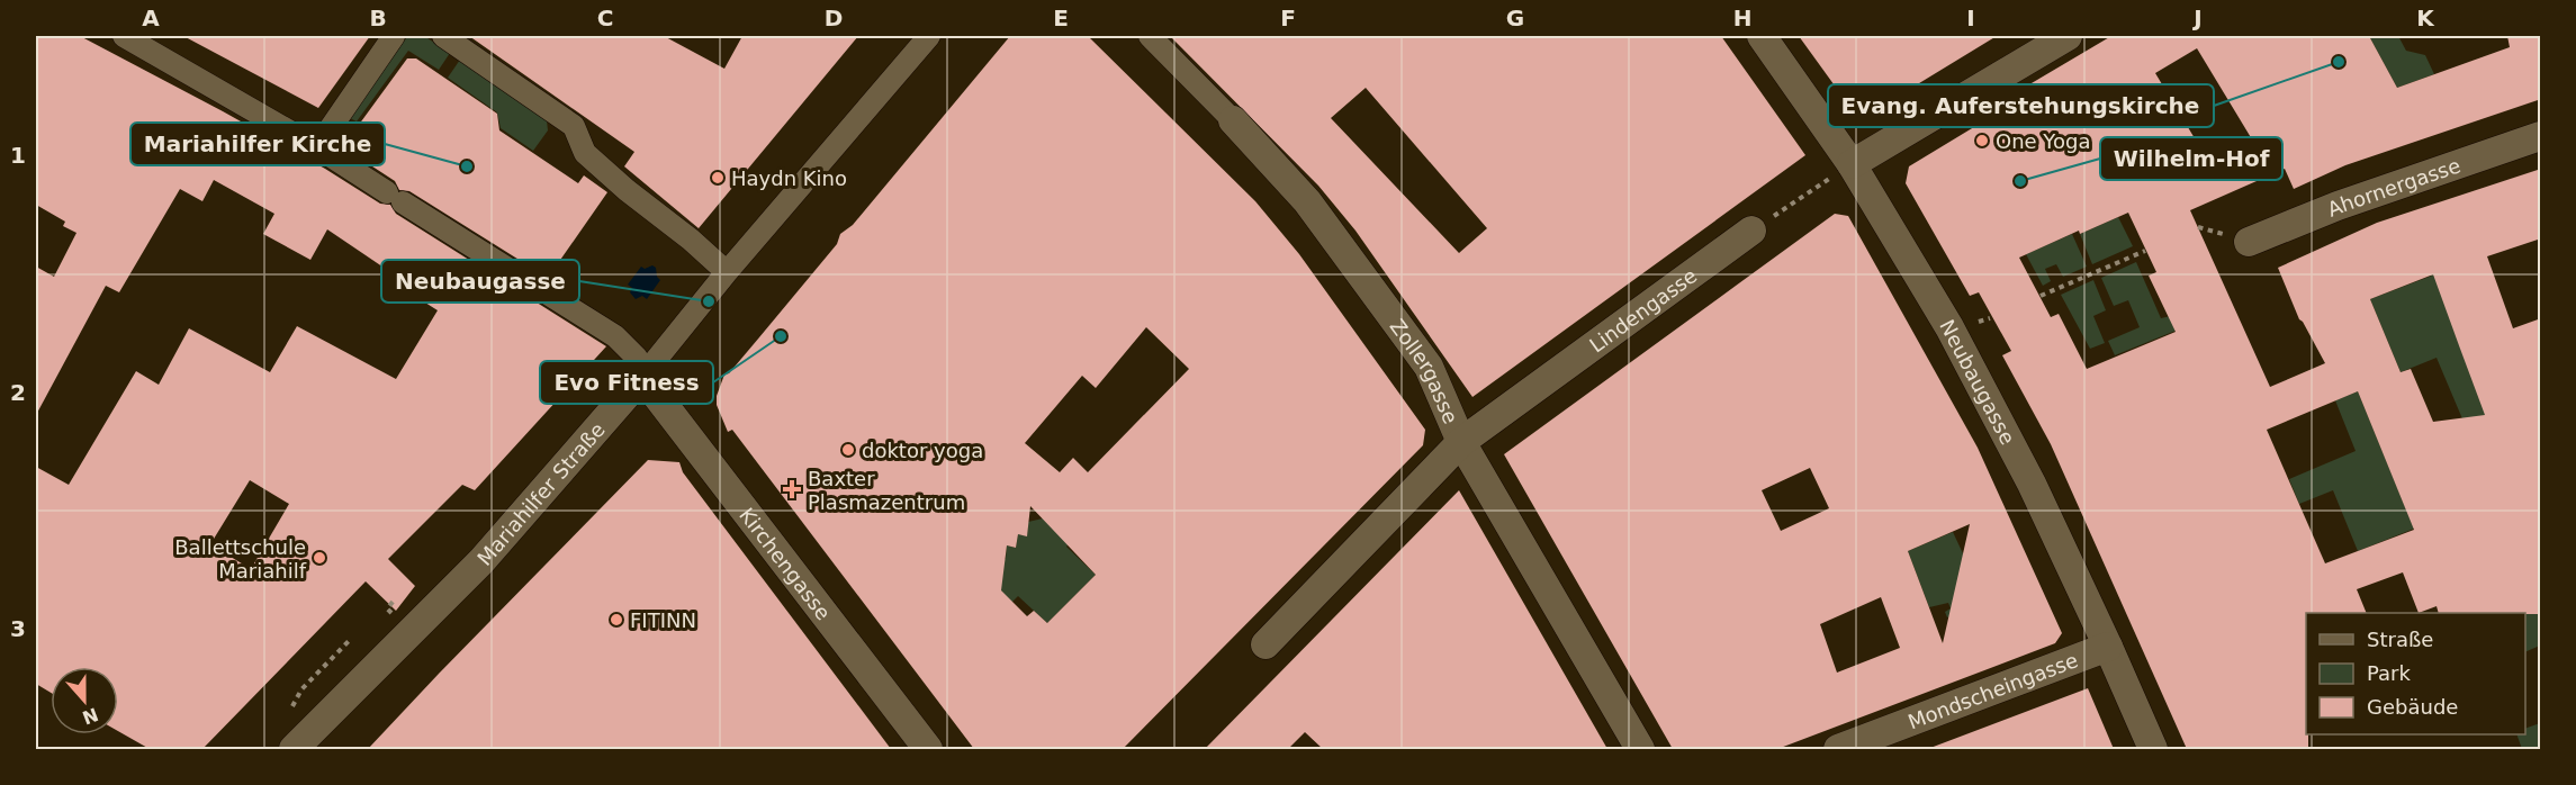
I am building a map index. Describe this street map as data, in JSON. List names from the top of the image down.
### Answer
{
  "streets": {
    "street": [
      "Ahornergasse",
      "Lindengasse",
      "Zollergasse",
      "Neubaugasse",
      "Mariahilfer Straße",
      "Kirchengasse",
      "Mondscheingasse"
    ]
  },
  "crossings": [
    ["Lindengasse", "Zollergasse"],
    ["Neubaugasse", "Mondscheingasse"],
    ["Mariahilfer Straße", "Kirchengasse"]
  ],
  "places": {
    "other": [
      "Evang. Auferstehungskirche",
      "One Yoga",
      "Mariahilfer Kirche",
      "Haydn Kino",
      "Wilhelm-Hof",
      "Neubaugasse",
      "Evo Fitness",
      "doktor yoga",
      "Ballettschule Mariahilf",
      "FITINN"
    ],
    "health": ["Baxter Plasmazentrum"]
  },
  "legend": ["Straße", "Park", "Gebäude"],
  "north": "bottom",
  "grid": {
    "columns": [
      "A",
      "B",
      "C",
      "D",
      "E",
      "F",
      "G",
      "H",
      "I",
      "J",
      "K"
    ],
    "rows": ["1", "2", "3"]
  }
}
